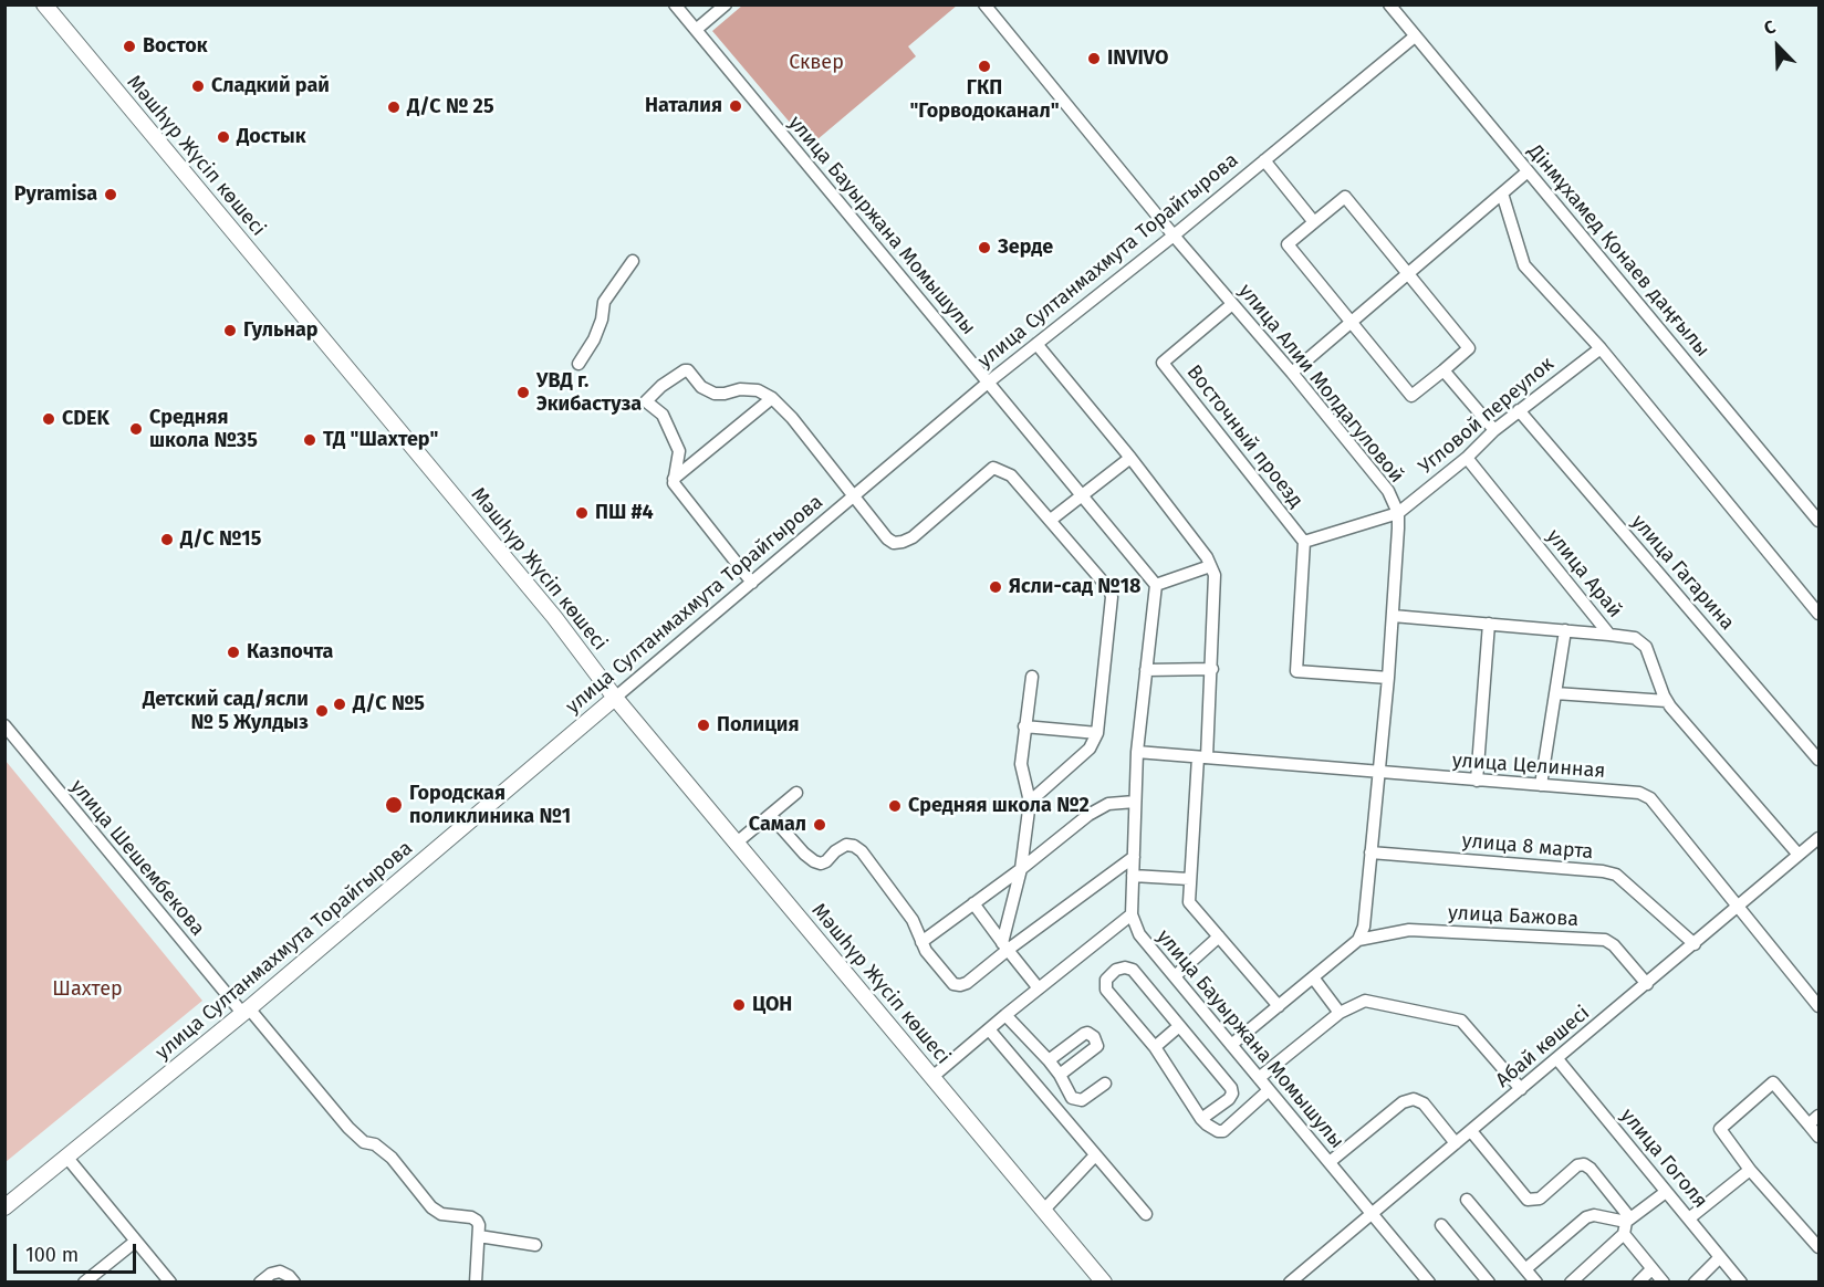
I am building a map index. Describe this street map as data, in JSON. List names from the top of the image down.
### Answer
{
  "streets": {
    "main road": ["Мәшһүр Жүсіп көшесі", "улица Султанмахмута Торайгырова"],
    "street": [
      "улица Бауыржана Момышулы",
      "Дінмұхамед Қонаев даңғылы",
      "улица Алии Молдагуловой",
      "Угловой переулок",
      "Восточный проезд",
      "улица Гагарина",
      "улица Арай",
      "улица Целинная",
      "улица 8 марта",
      "улица Шешембекова",
      "улица Бажова",
      "Абай көшесі",
      "улица Гоголя"
    ]
  },
  "crossings": [
    ["Мәшһүр Жүсіп көшесі", "улица Султанмахмута Торайгырова"],
    ["улица Бауыржана Момышулы", "улица Султанмахмута Торайгырова"],
    ["улица Бауыржана Момышулы", "улица Целинная"],
    ["улица Бауыржана Момышулы", "Абай көшесі"],
    ["Дінмұхамед Қонаев даңғылы", "улица Султанмахмута Торайгырова"],
    ["улица Султанмахмута Торайгырова", "улица Алии Молдагуловой"],
    ["улица Султанмахмута Торайгырова", "улица Шешембекова"],
    ["улица Алии Молдагуловой", "Угловой переулок"],
    ["улица Алии Молдагуловой", "Восточный проезд"],
    ["улица Алии Молдагуловой", "улица Целинная"],
    ["улица Алии Молдагуловой", "улица 8 марта"],
    ["улица Алии Молдагуловой", "улица Бажова"],
    ["Угловой переулок", "улица Гагарина"],
    ["Угловой переулок", "улица Арай"],
    ["улица Арай", "Абай көшесі"],
    ["улица Целинная", "Абай көшесі"],
    ["улица 8 марта", "Абай көшесі"],
    ["улица Бажова", "Абай көшесі"],
    ["Абай көшесі", "улица Гоголя"]
  ],
  "parks": ["Сквер", "Шахтер"],
  "places": [
    "Восток",
    "INVIVO",
    "ГКП \"Горводоканал\"",
    "Сладкий рай",
    "Наталия",
    "Д/С № 25",
    "Достык",
    "Pyramisa",
    "Зерде",
    "Гульнар",
    "УВД г. Экибастуза",
    "CDEK",
    "Средняя школа №35",
    "ТД \"Шахтер\"",
    "ПШ #4",
    "Д/С №15",
    "Ясли-сад №18",
    "Казпочта",
    "Д/С №5",
    "Детский сад/ясли № 5 Жулдыз",
    "Полиция",
    "Городская поликлиника №1",
    "Средняя школа №2",
    "Самал",
    "ЦОН"
  ],
  "scale_bar": "100 m",
  "north": "top left"
}
